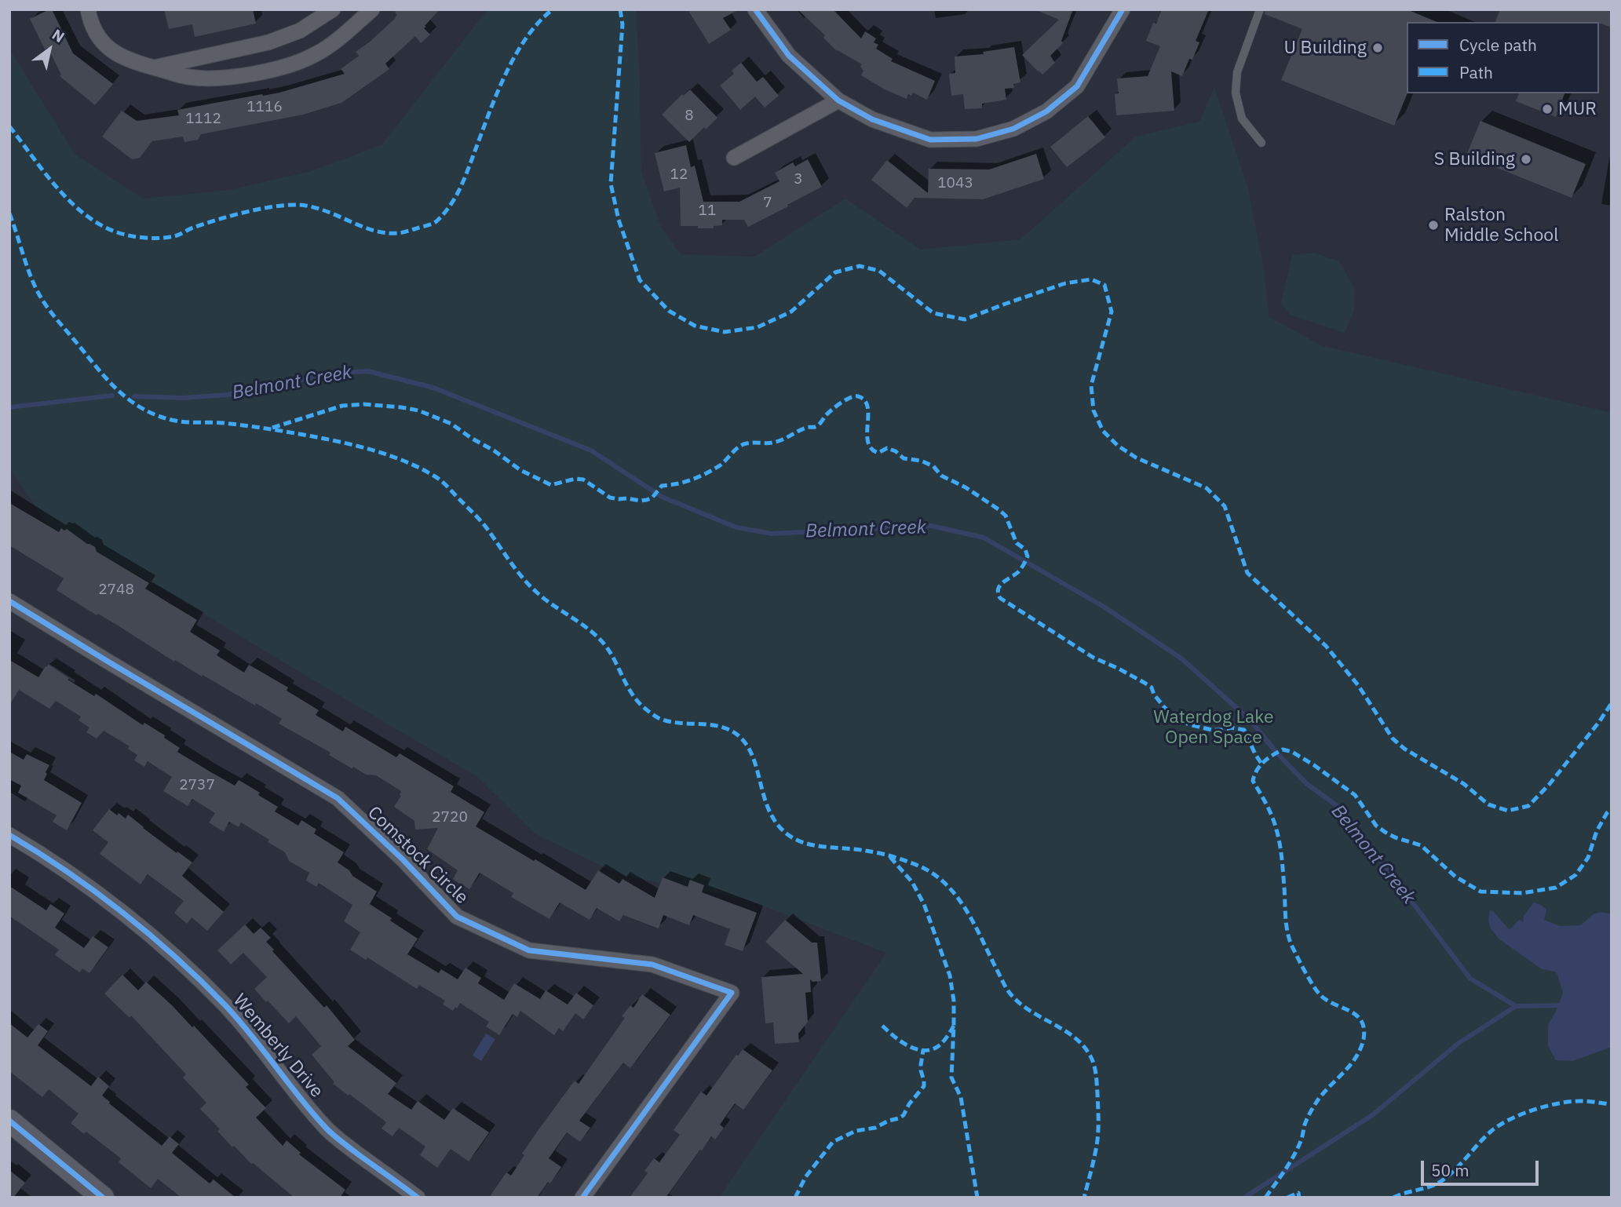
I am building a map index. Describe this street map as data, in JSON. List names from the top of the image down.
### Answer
{
  "streets": {
    "street": ["Comstock Circle", "Wemberly Drive"]
  },
  "water": ["Belmont Creek"],
  "parks": ["Waterdog Lake Open Space"],
  "places": [
    "U Building",
    "MUR",
    "S Building",
    "Ralston Middle School"
  ],
  "house_numbers": [
    "1116",
    "8",
    "1112",
    "12",
    "3",
    "1043",
    "7",
    "11",
    "2748",
    "2737",
    "2720"
  ],
  "legend": ["Cycle path", "Path"],
  "scale_bar": "50 m",
  "north": "top right"
}
